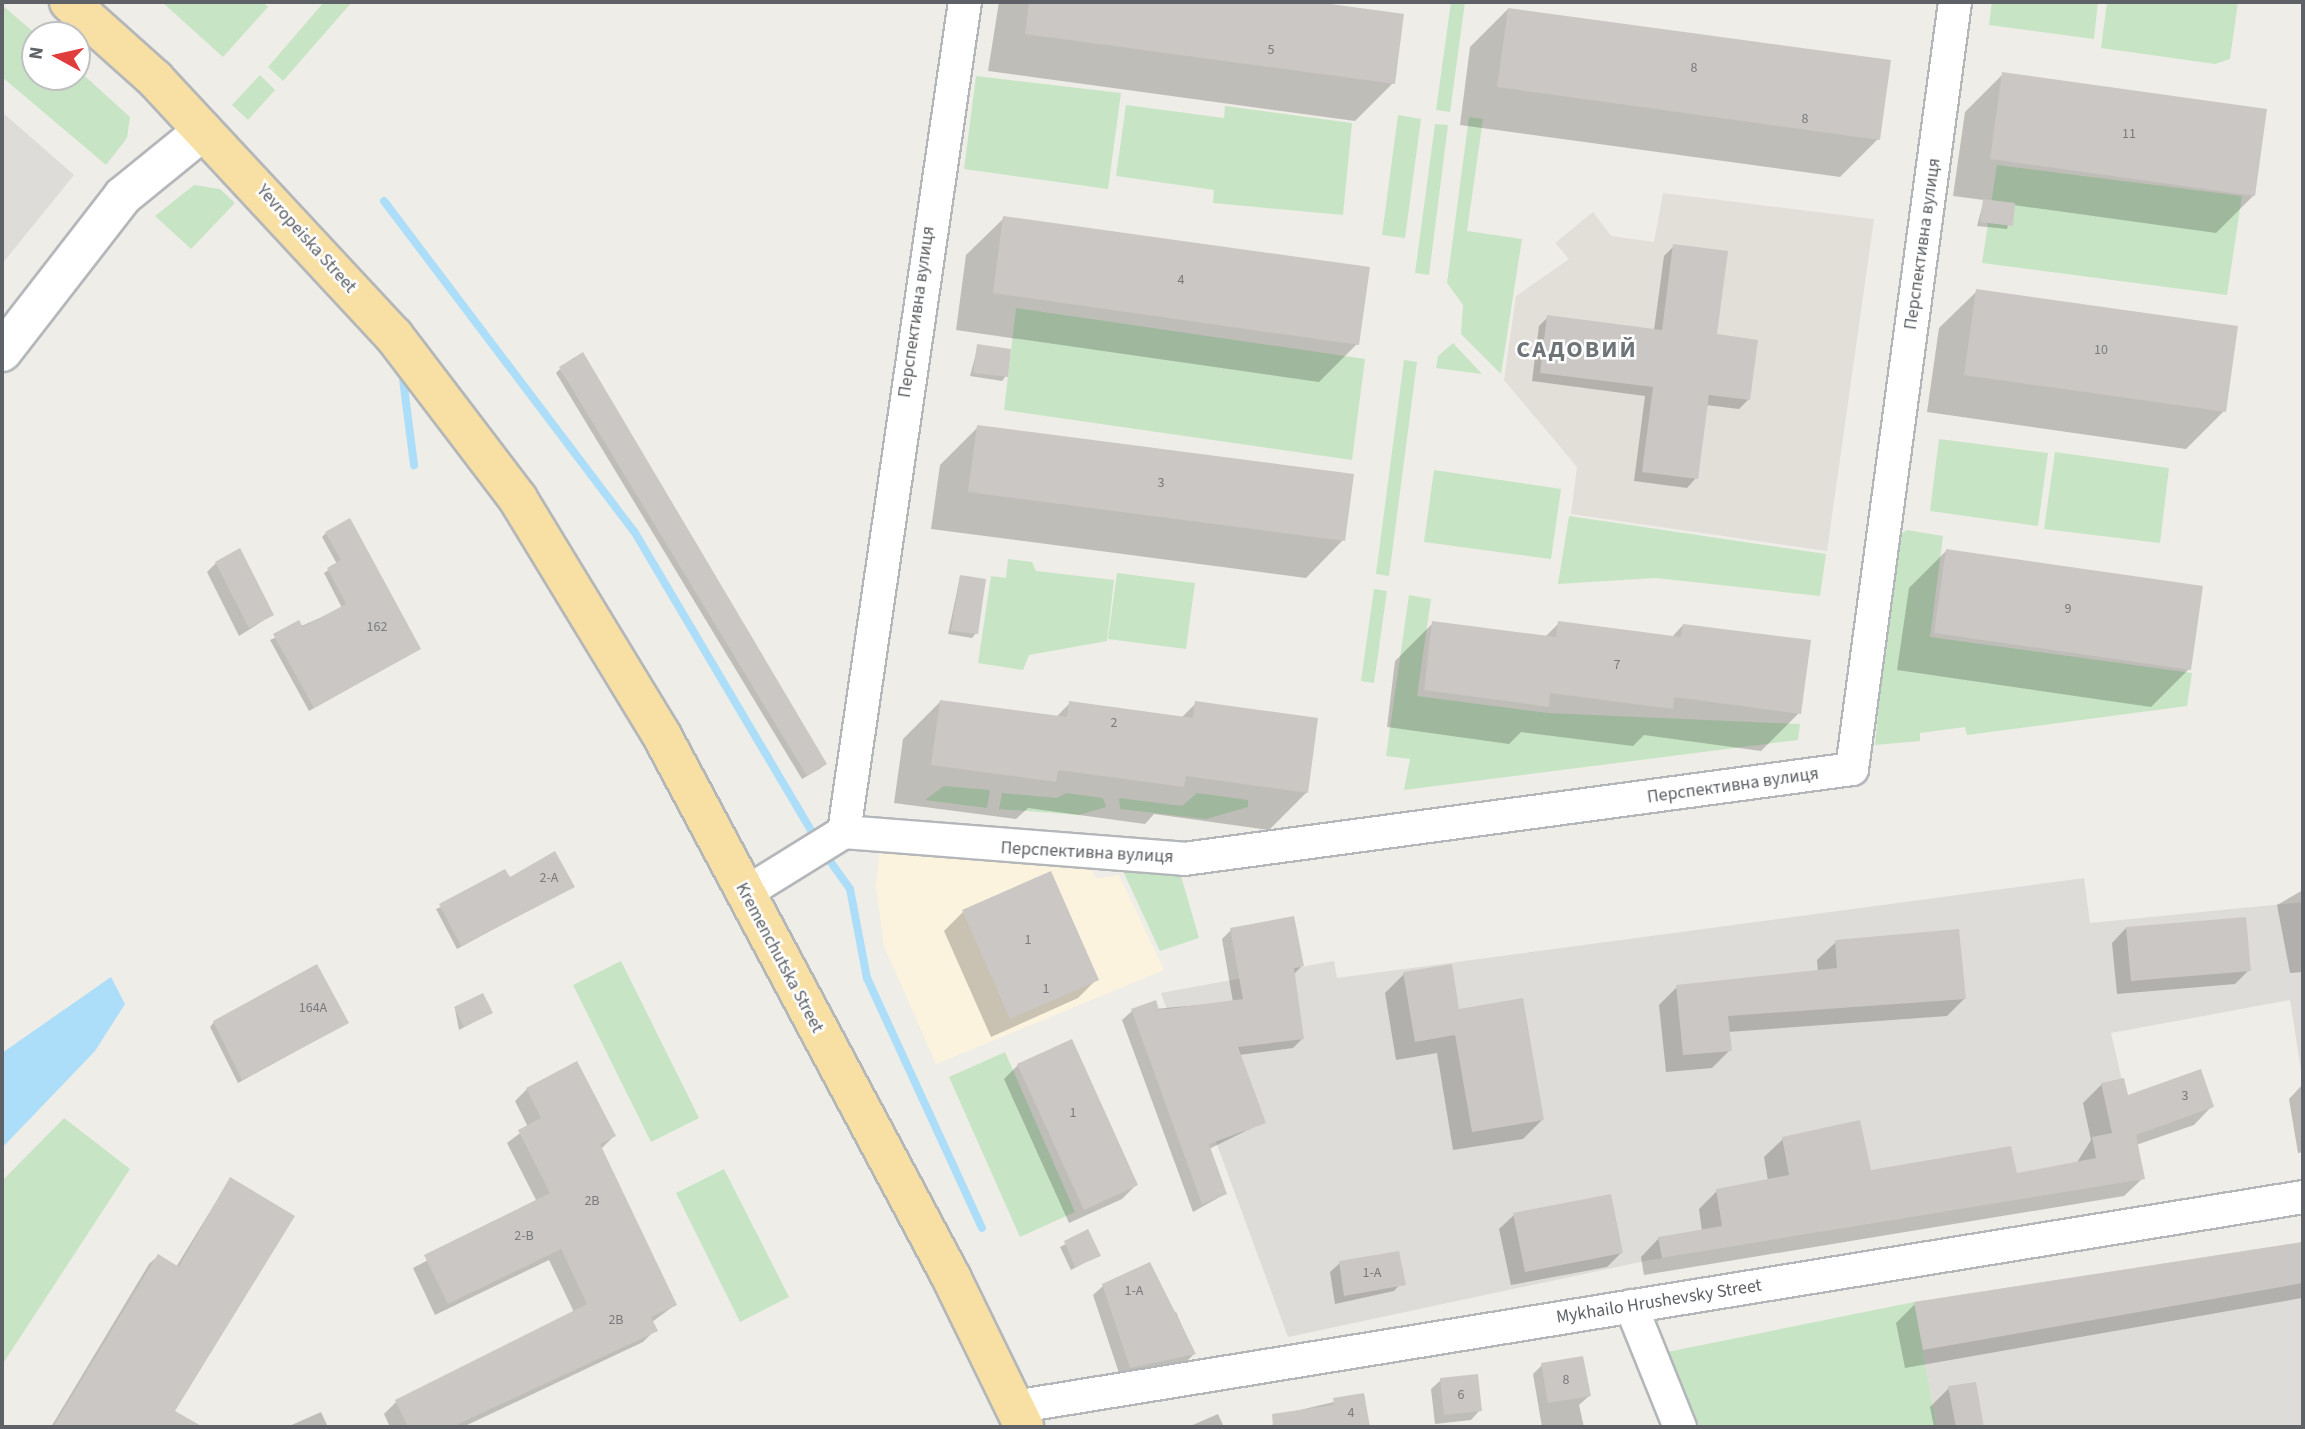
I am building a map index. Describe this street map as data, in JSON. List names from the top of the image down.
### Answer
{
  "streets": {
    "highway": ["Yevropeiska Street", "Kremenchutska Street"],
    "street": ["Перспективна вулиця", "Mykhailo Hrushevsky Street"]
  },
  "crossings": [
    ["Yevropeiska Street", "Kremenchutska Street"],
    ["Kremenchutska Street", "Mykhailo Hrushevsky Street"]
  ],
  "districts": ["САДОВИЙ"],
  "house_numbers": [
    "5",
    "8",
    "8",
    "11",
    "4",
    "10",
    "3",
    "9",
    "162",
    "7",
    "2",
    "2-А",
    "1",
    "1",
    "164А",
    "3",
    "1",
    "2В",
    "2-В",
    "1-А",
    "1-А",
    "2В",
    "8",
    "6",
    "4"
  ],
  "north": "left"
}
